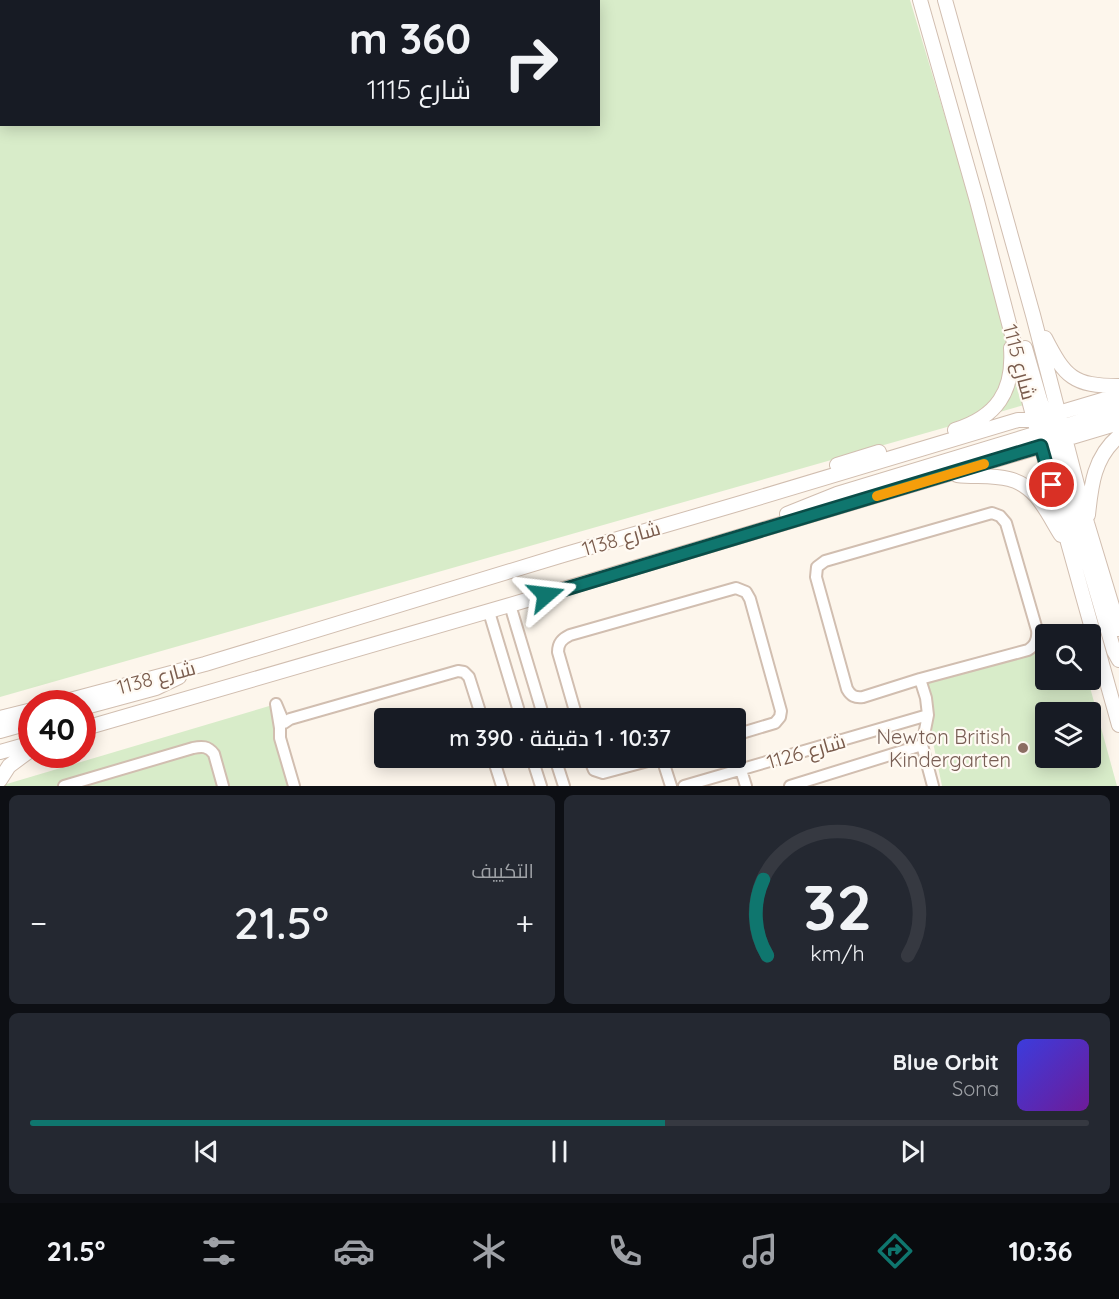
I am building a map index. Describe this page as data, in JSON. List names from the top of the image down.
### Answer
{
  "streets": {
    "street": ["شارع 1115", "شارع 1138", "شارع 1126"]
  },
  "crossings": [
    ["شارع 1115", "شارع 1138"]
  ],
  "places": ["Newton British Kindergarten"],
  "page": {
    "turn": ["360 m", "شارع 1115"],
    "limit": "40",
    "trip": "10:37 · 1 دقيقة · 390 m",
    "tile": "التكييف",
    "heat": ["−", "21.5°", "+"],
    "song": ["Blue Orbit", "Sona"],
    "tabs": ["10:36", "21.5°"],
    "gauge": ["32", "km/h"]
  }
}
